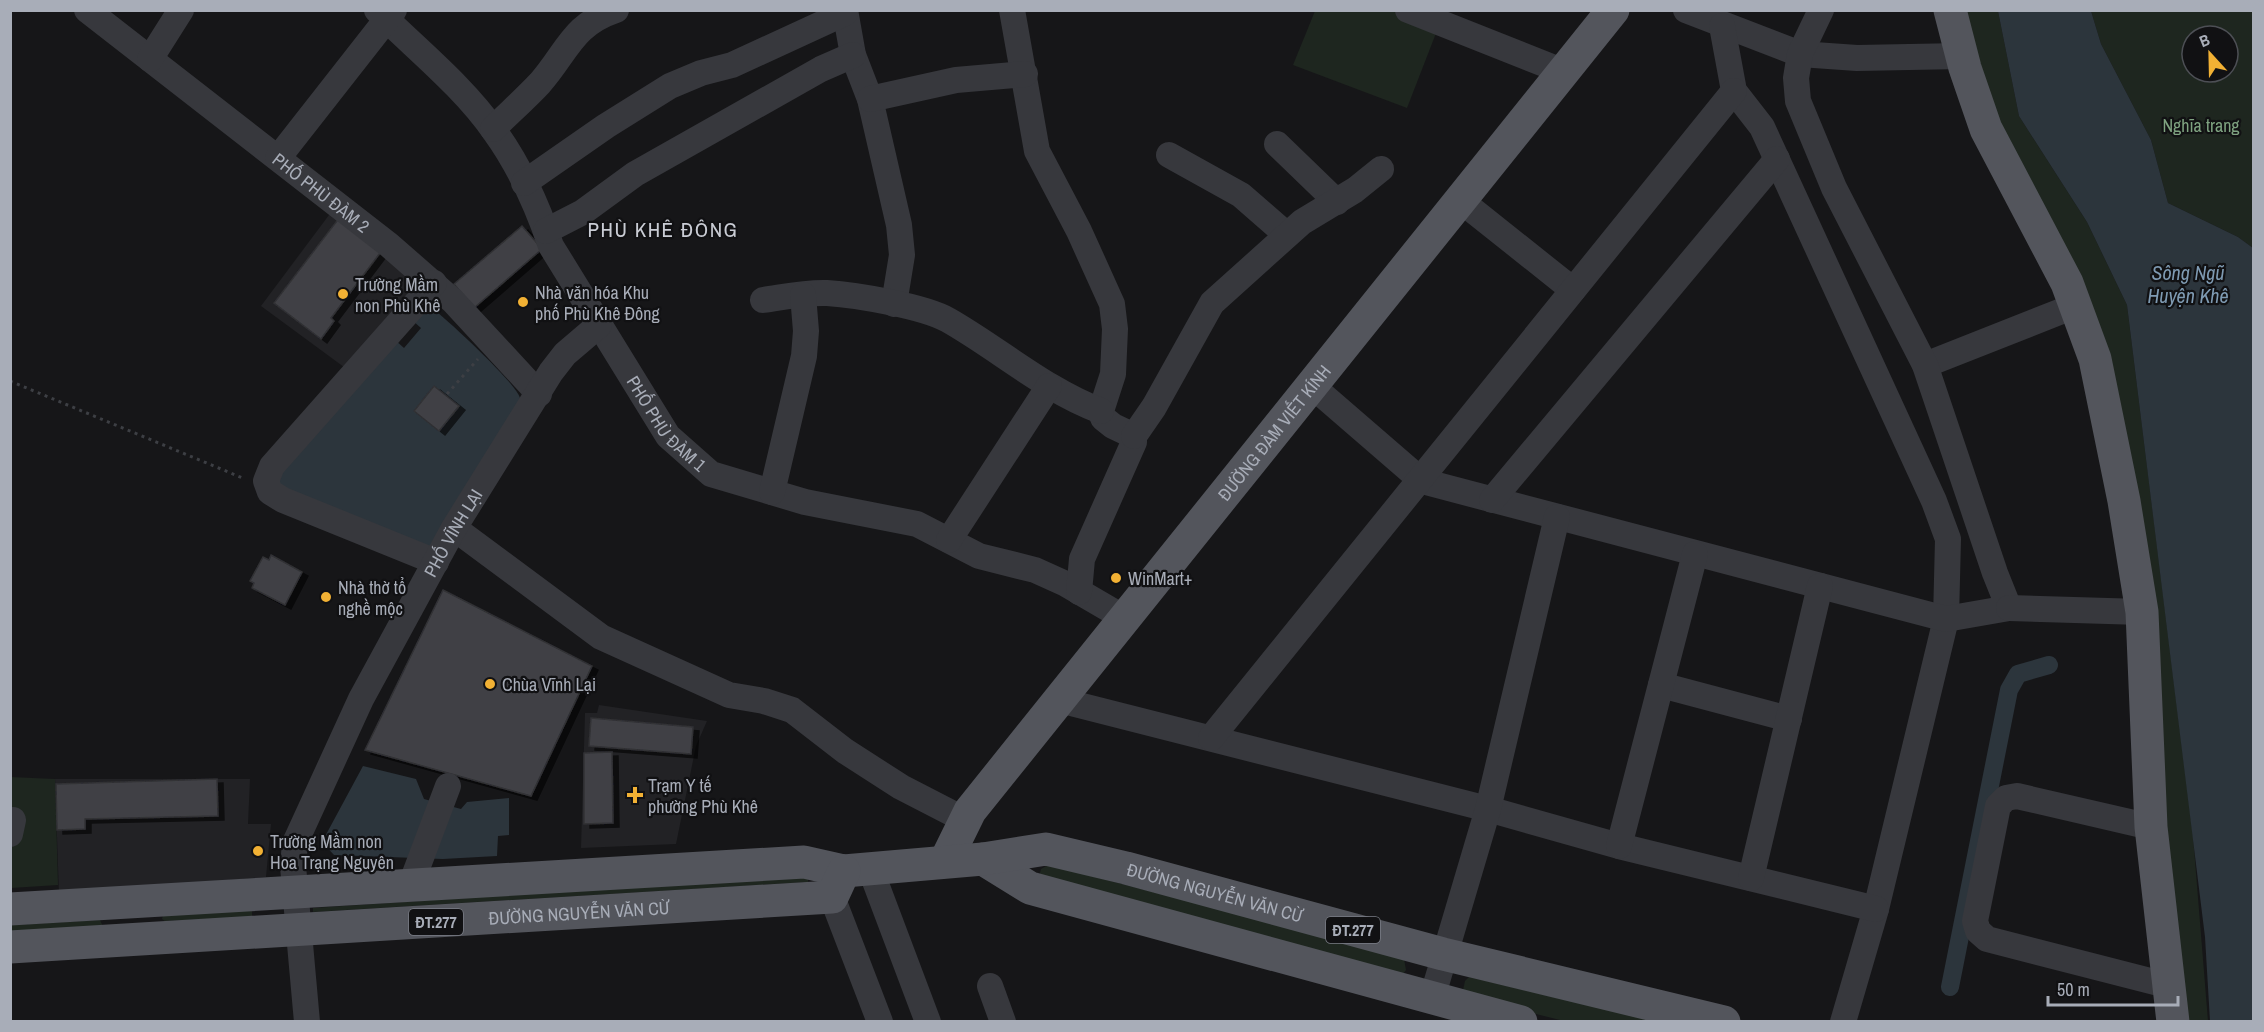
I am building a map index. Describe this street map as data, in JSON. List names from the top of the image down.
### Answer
{
  "streets": {
    "main road": ["ĐƯỜNG ĐÀM VIẾT KÍNH", "ĐƯỜNG NGUYỄN VĂN CỪ", "ĐT.277"],
    "street": ["PHỐ PHÙ ĐÀM 2", "PHỐ PHÙ ĐÀM 1", "PHỐ VĨNH LẠI"]
  },
  "crossings": [
    ["PHỐ PHÙ ĐÀM 2", "PHỐ VĨNH LẠI"],
    ["PHỐ PHÙ ĐÀM 1", "ĐƯỜNG ĐÀM VIẾT KÍNH"],
    ["PHỐ PHÙ ĐÀM 1", "PHỐ VĨNH LẠI"],
    ["ĐƯỜNG ĐÀM VIẾT KÍNH", "ĐƯỜNG NGUYỄN VĂN CỪ"],
    ["PHỐ VĨNH LẠI", "ĐƯỜNG NGUYỄN VĂN CỪ"],
    ["ĐƯỜNG NGUYỄN VĂN CỪ", "ĐT.277"]
  ],
  "districts": ["PHÙ KHÊ ĐÔNG"],
  "water": ["Sông Ngũ Huyện Khê"],
  "parks": ["Nghĩa trang"],
  "places": {
    "other": [
      "Trường Mầm non Phù Khê",
      "Nhà văn hóa Khu phố Phù Khê Đông",
      "WinMart+",
      "Nhà thờ tổ nghề mộc",
      "Chùa Vĩnh Lại",
      "Trường Mầm non Hoa Trạng Nguyên"
    ],
    "health": ["Trạm Y tế phường Phù Khê"]
  },
  "scale_bar": "50 m",
  "north": "top"
}
